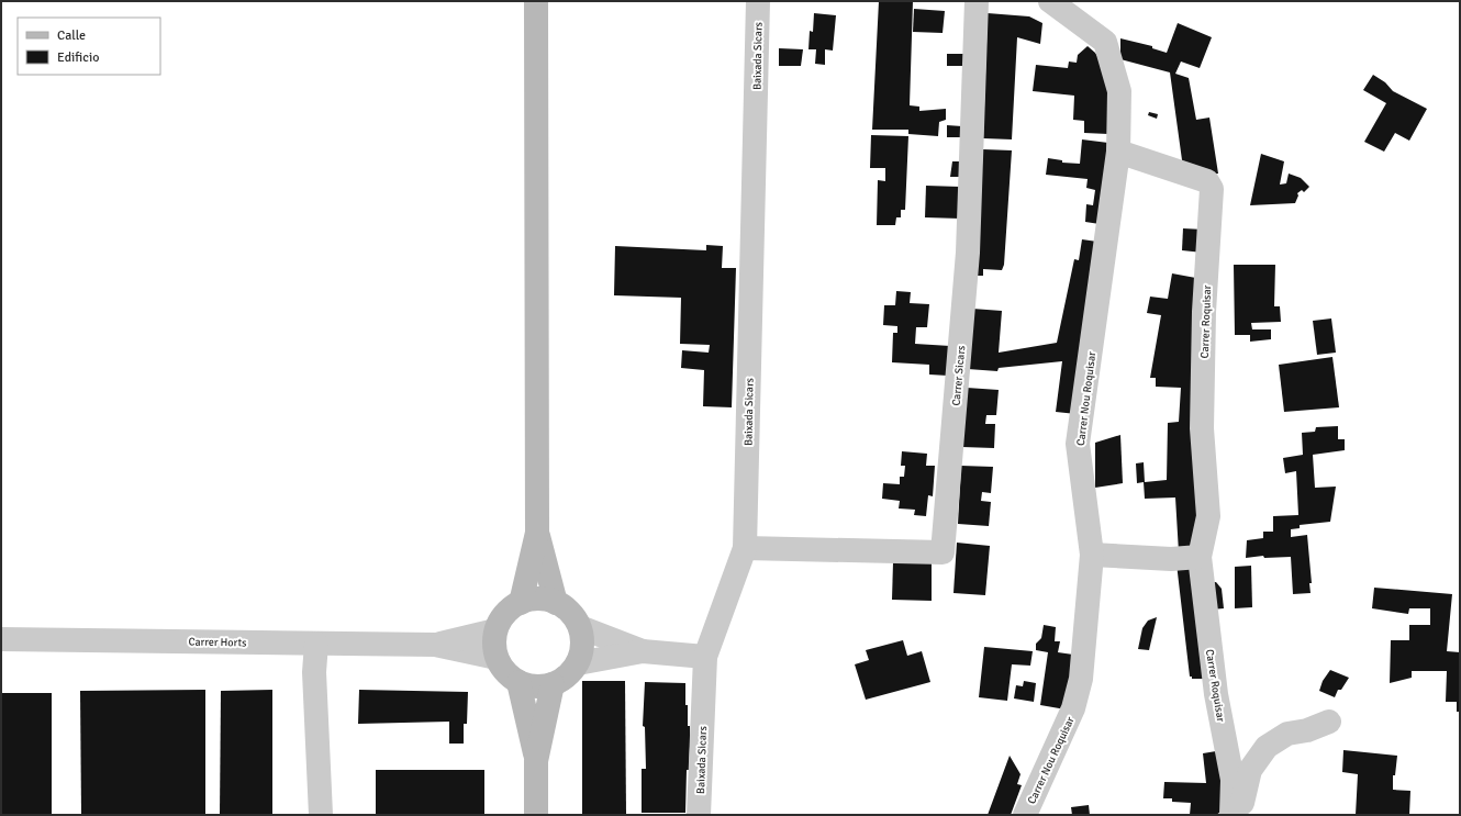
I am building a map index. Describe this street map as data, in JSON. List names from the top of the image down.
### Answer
{
  "streets": {
    "street": [
      "Baixada Sicars",
      "Carrer Roquisar",
      "Carrer Sicars",
      "Carrer Nou Roquisar",
      "Carrer Horts"
    ]
  },
  "crossings": [
    ["Baixada Sicars", "Carrer Sicars"],
    ["Carrer Roquisar", "Carrer Nou Roquisar"]
  ],
  "legend": ["Calle", "Edificio"]
}
